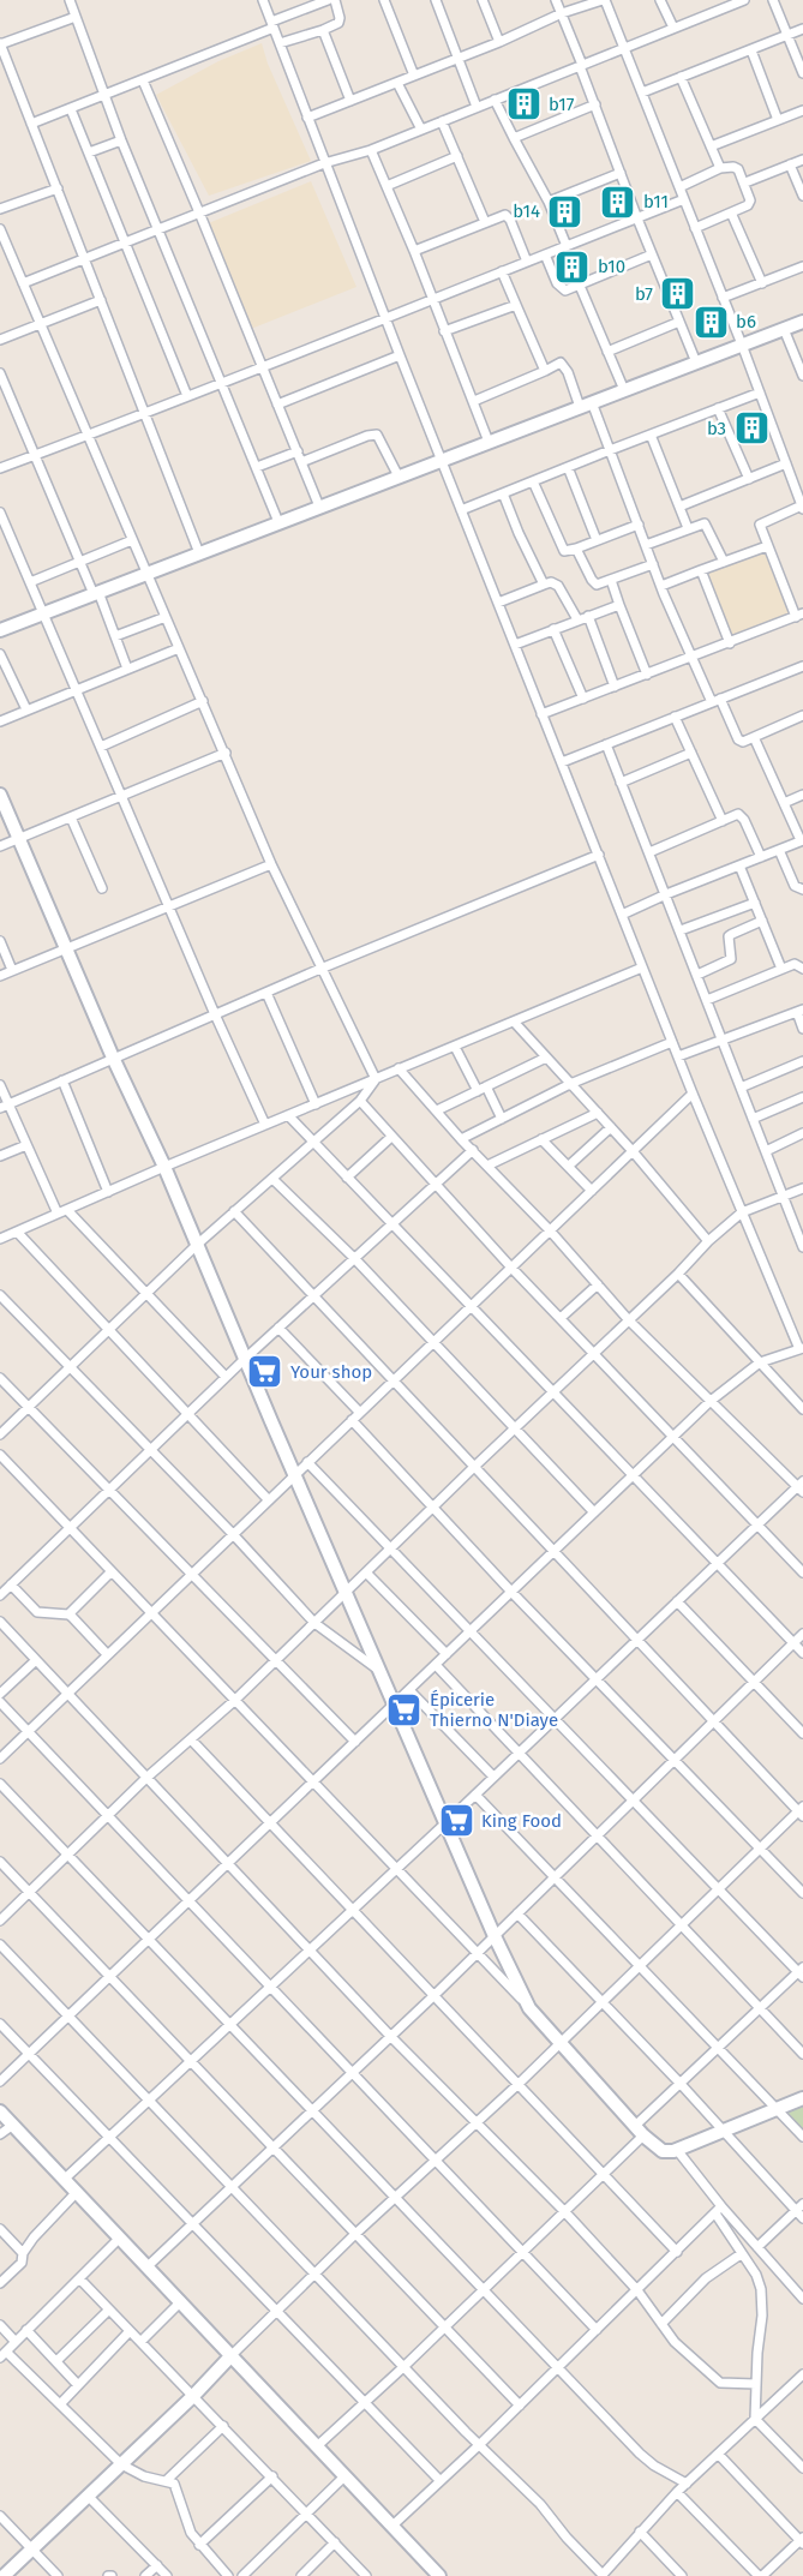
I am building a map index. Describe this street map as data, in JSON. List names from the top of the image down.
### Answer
{
  "places": {
    "building": [
      "b17",
      "b11",
      "b14",
      "b10",
      "b7",
      "b6",
      "b3"
    ],
    "supermarket": ["Your shop", "Épicerie Thierno N'Diaye", "King Food"]
  }
}
